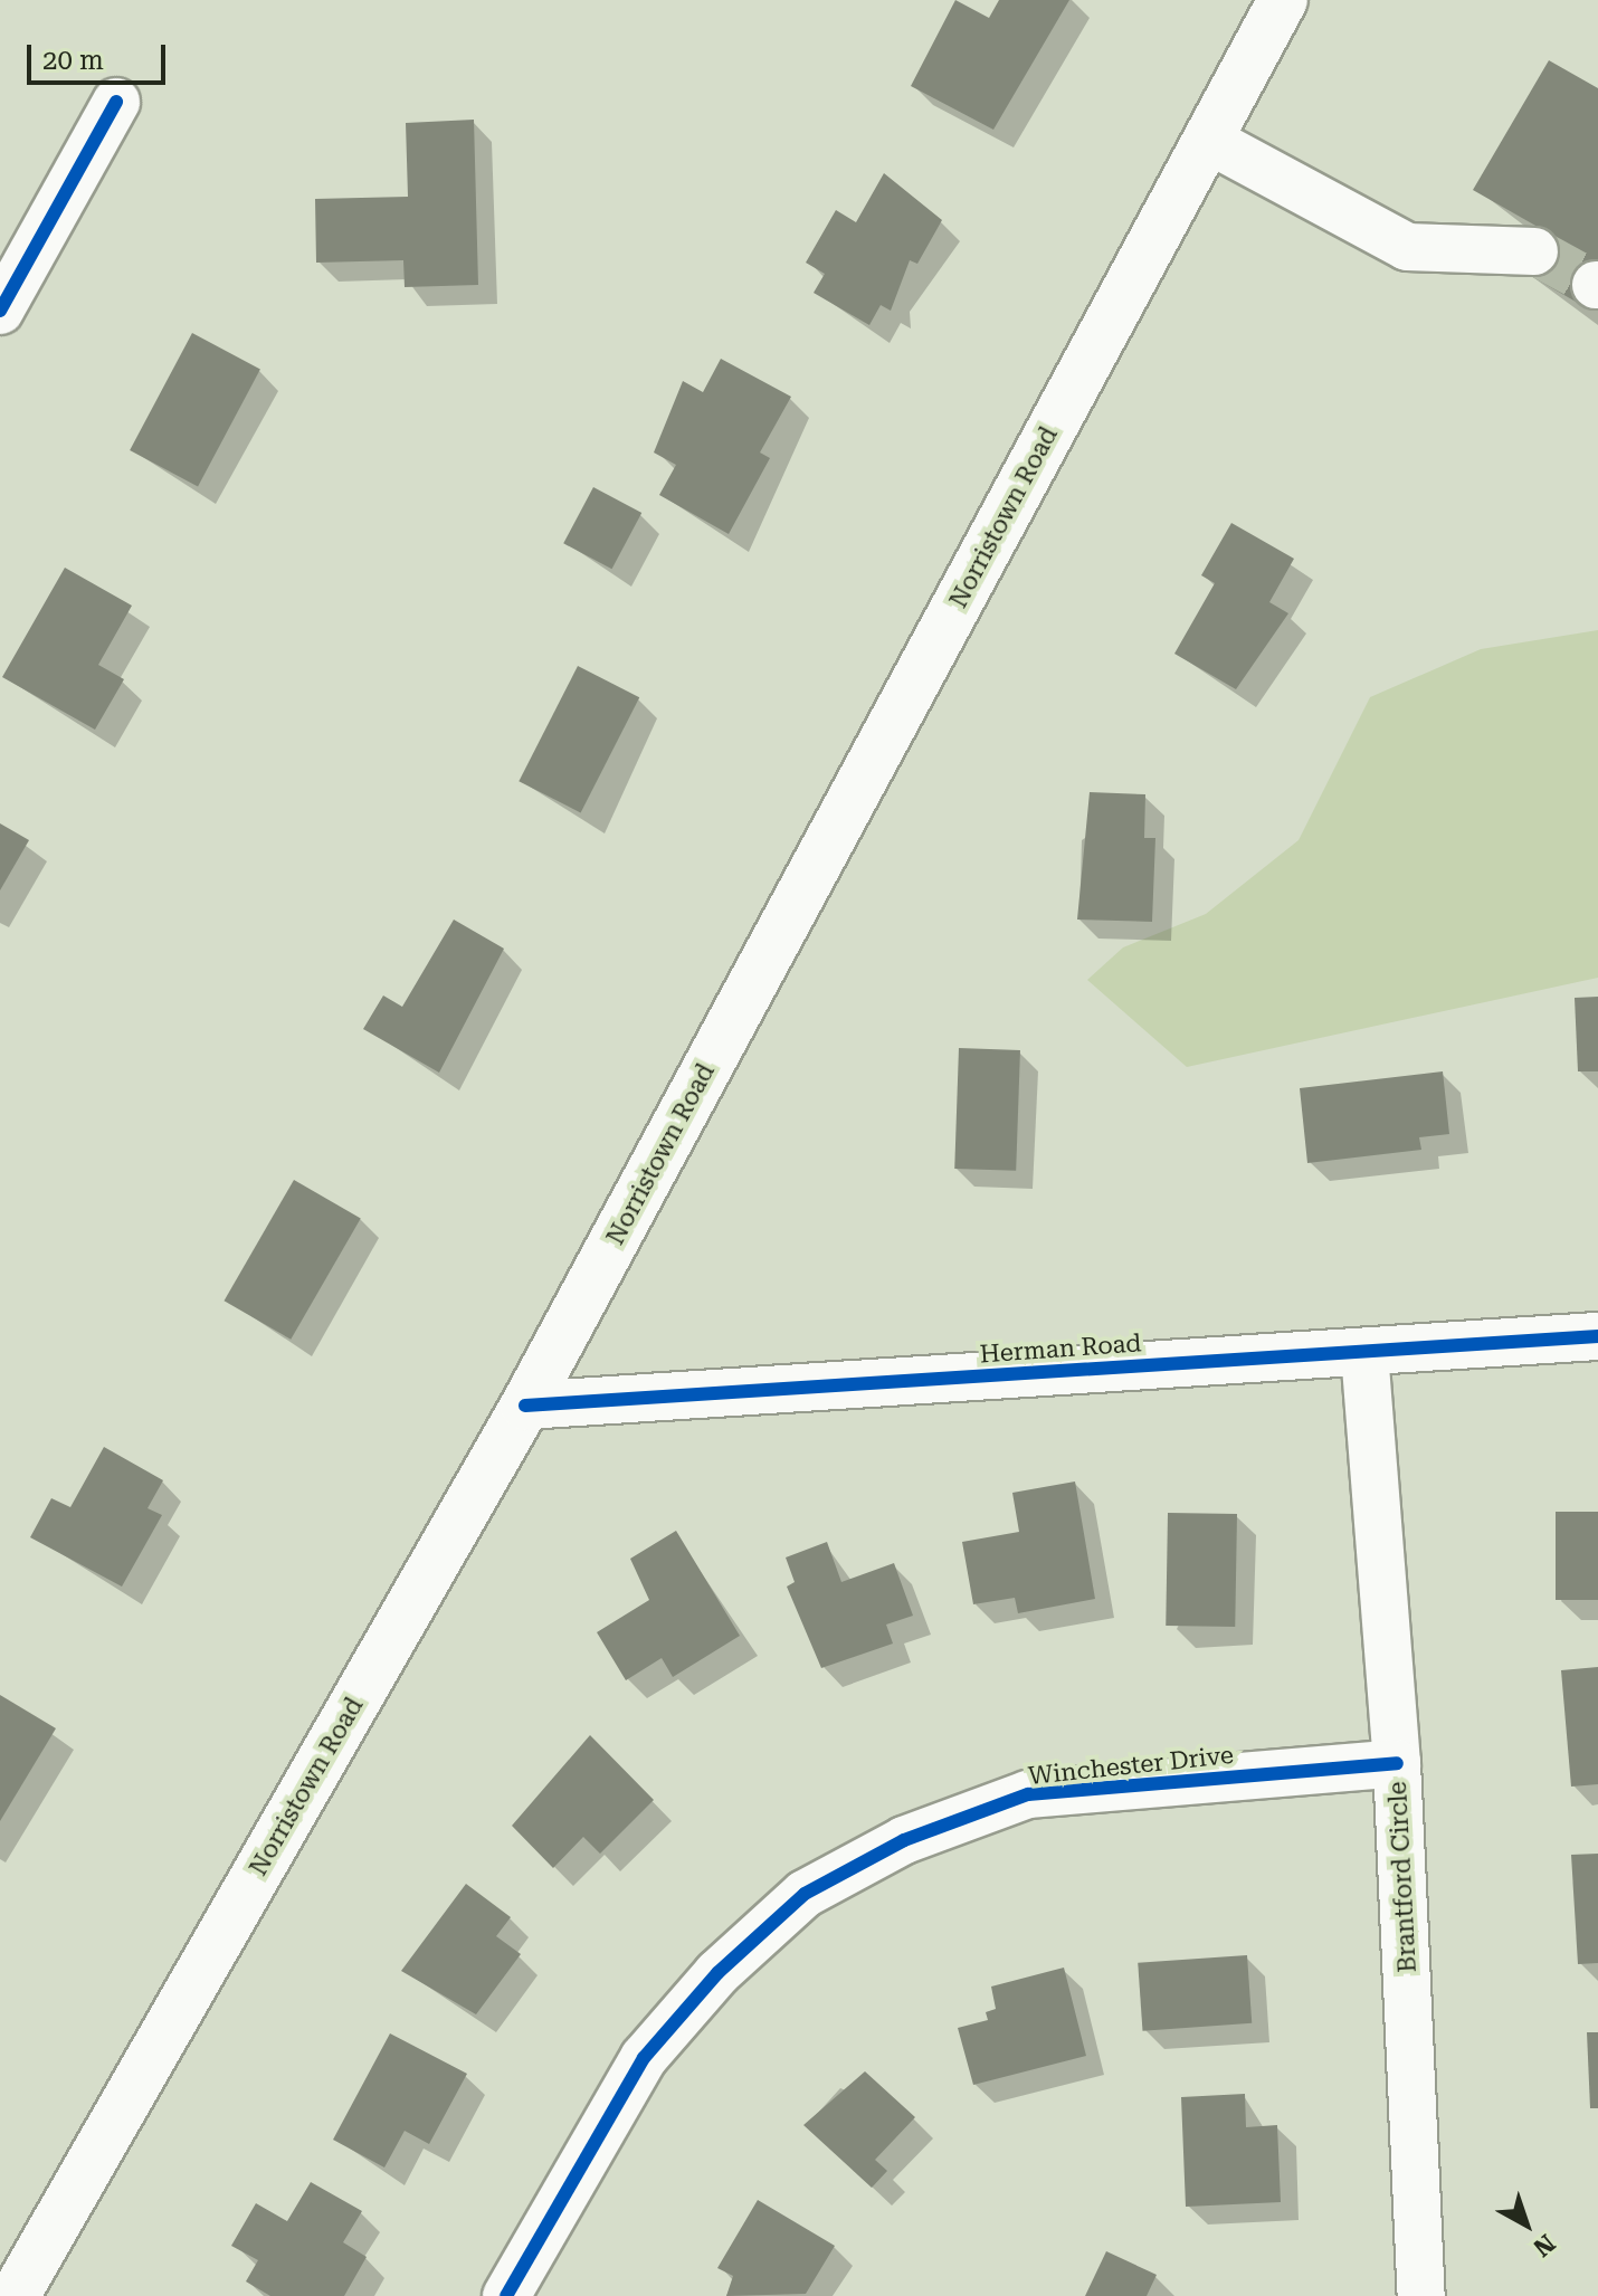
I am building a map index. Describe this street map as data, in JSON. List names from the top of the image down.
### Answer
{
  "streets": {
    "main road": ["Norristown Road"],
    "street": ["Herman Road", "Winchester Drive", "Brantford Circle"]
  },
  "crossings": [
    ["Norristown Road", "Herman Road"],
    ["Herman Road", "Brantford Circle"],
    ["Winchester Drive", "Brantford Circle"]
  ],
  "scale_bar": "20 m",
  "north": "bottom right"
}
